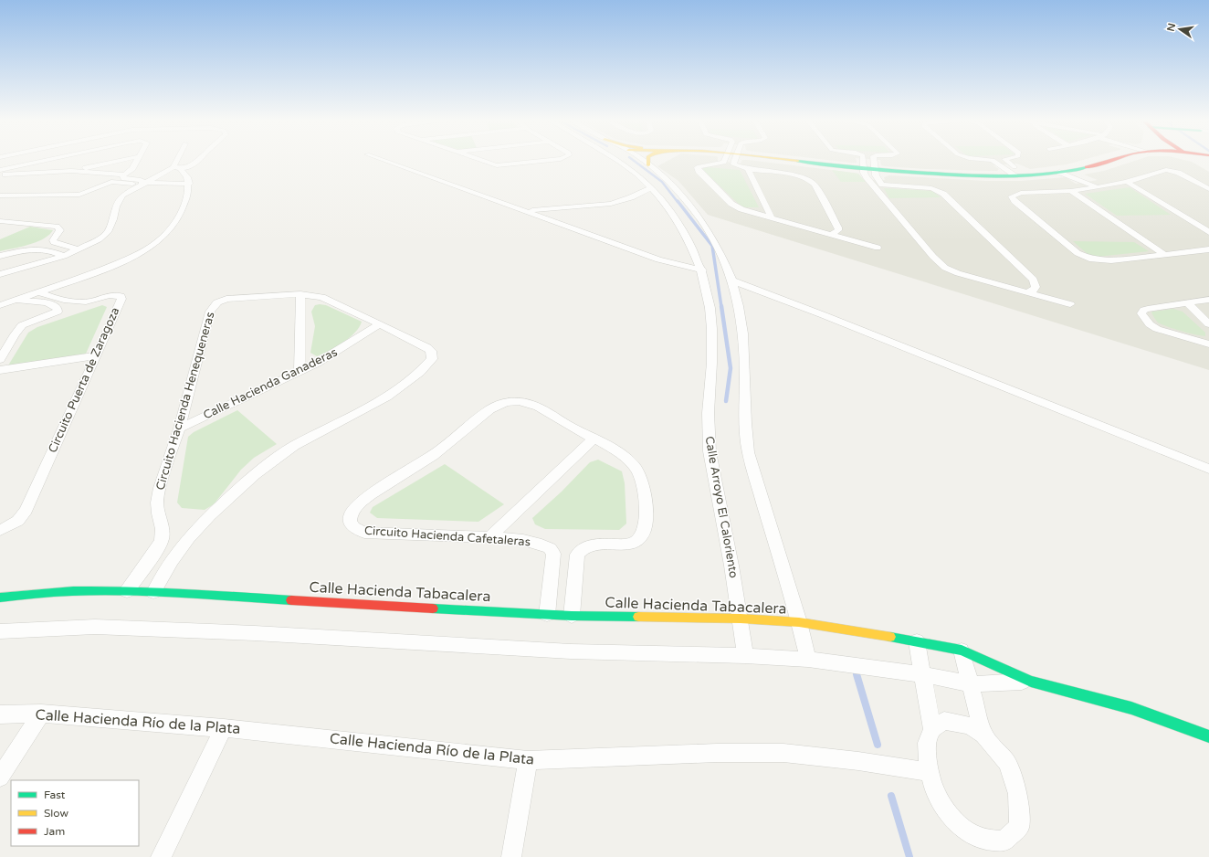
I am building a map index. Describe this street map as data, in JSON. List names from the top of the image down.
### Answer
{
  "streets": {
    "street": [
      "Circuito Puerta de Zaragoza",
      "Calle Hacienda Ganaderas",
      "Circuito Hacienda Henequeneras",
      "Calle Arroyo El Caloriento",
      "Circuito Hacienda Cafetaleras",
      "Calle Hacienda Tabacalera",
      "Calle Hacienda Río de la Plata"
    ]
  },
  "crossings": [
    ["Calle Hacienda Ganaderas", "Circuito Hacienda Henequeneras"],
    ["Circuito Hacienda Henequeneras", "Calle Hacienda Tabacalera"],
    ["Calle Arroyo El Caloriento", "Calle Hacienda Tabacalera"],
    ["Circuito Hacienda Cafetaleras", "Calle Hacienda Tabacalera"]
  ],
  "legend": ["Fast", "Slow", "Jam"],
  "north": "left"
}
